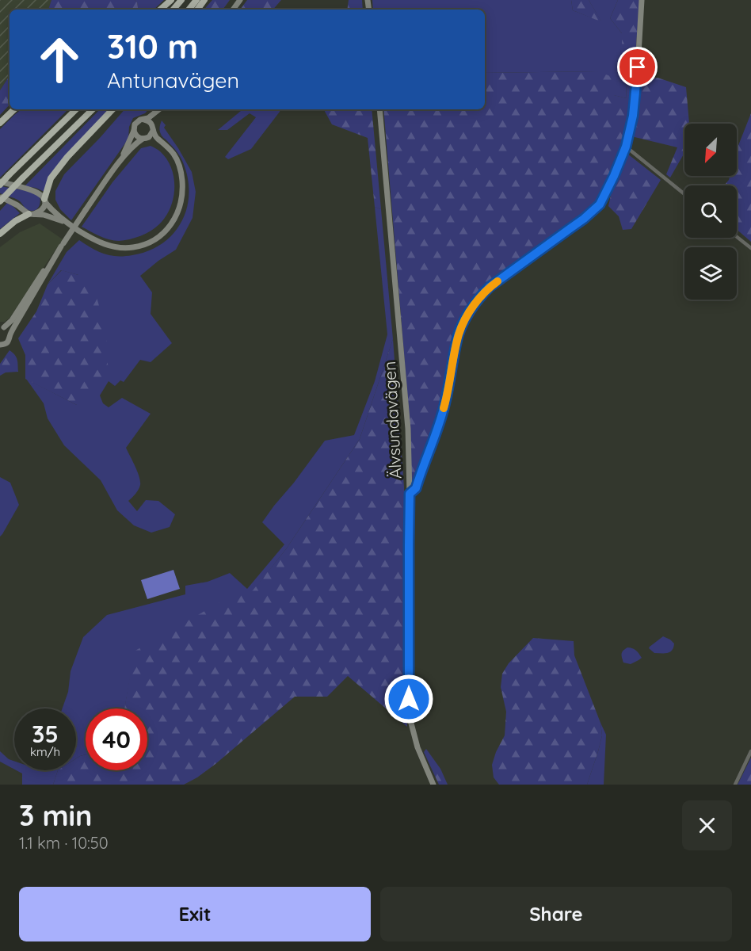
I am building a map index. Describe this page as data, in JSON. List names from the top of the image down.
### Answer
{
  "streets": {
    "street": ["Älvsundavägen"]
  },
  "north": "bottom left",
  "page": {
    "turn": ["310 m", "Antunavägen"],
    "speed": "35 km/h",
    "limit": "40",
    "heading": ["3 min", "1.1 km · 10:50"],
    "buttons": ["Exit", "Share"]
  }
}
